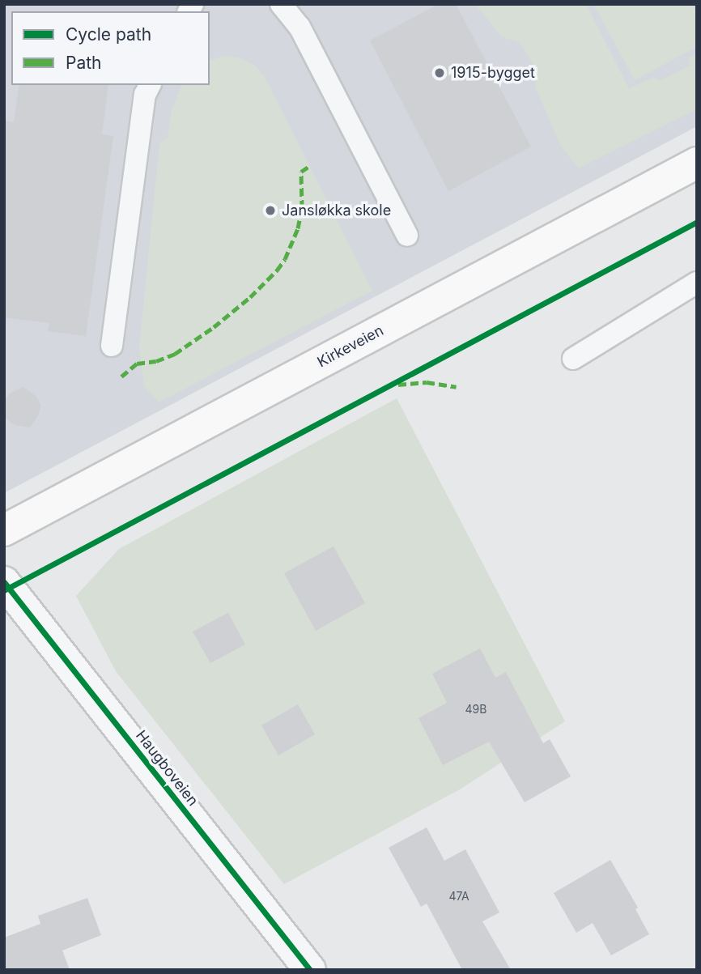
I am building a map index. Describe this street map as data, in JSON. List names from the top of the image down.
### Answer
{
  "streets": {
    "main road": ["Kirkeveien"],
    "street": ["Haugboveien"]
  },
  "places": ["1915-bygget", "Jansløkka skole"],
  "house_numbers": ["49B", "47A"],
  "legend": ["Cycle path", "Path"]
}
